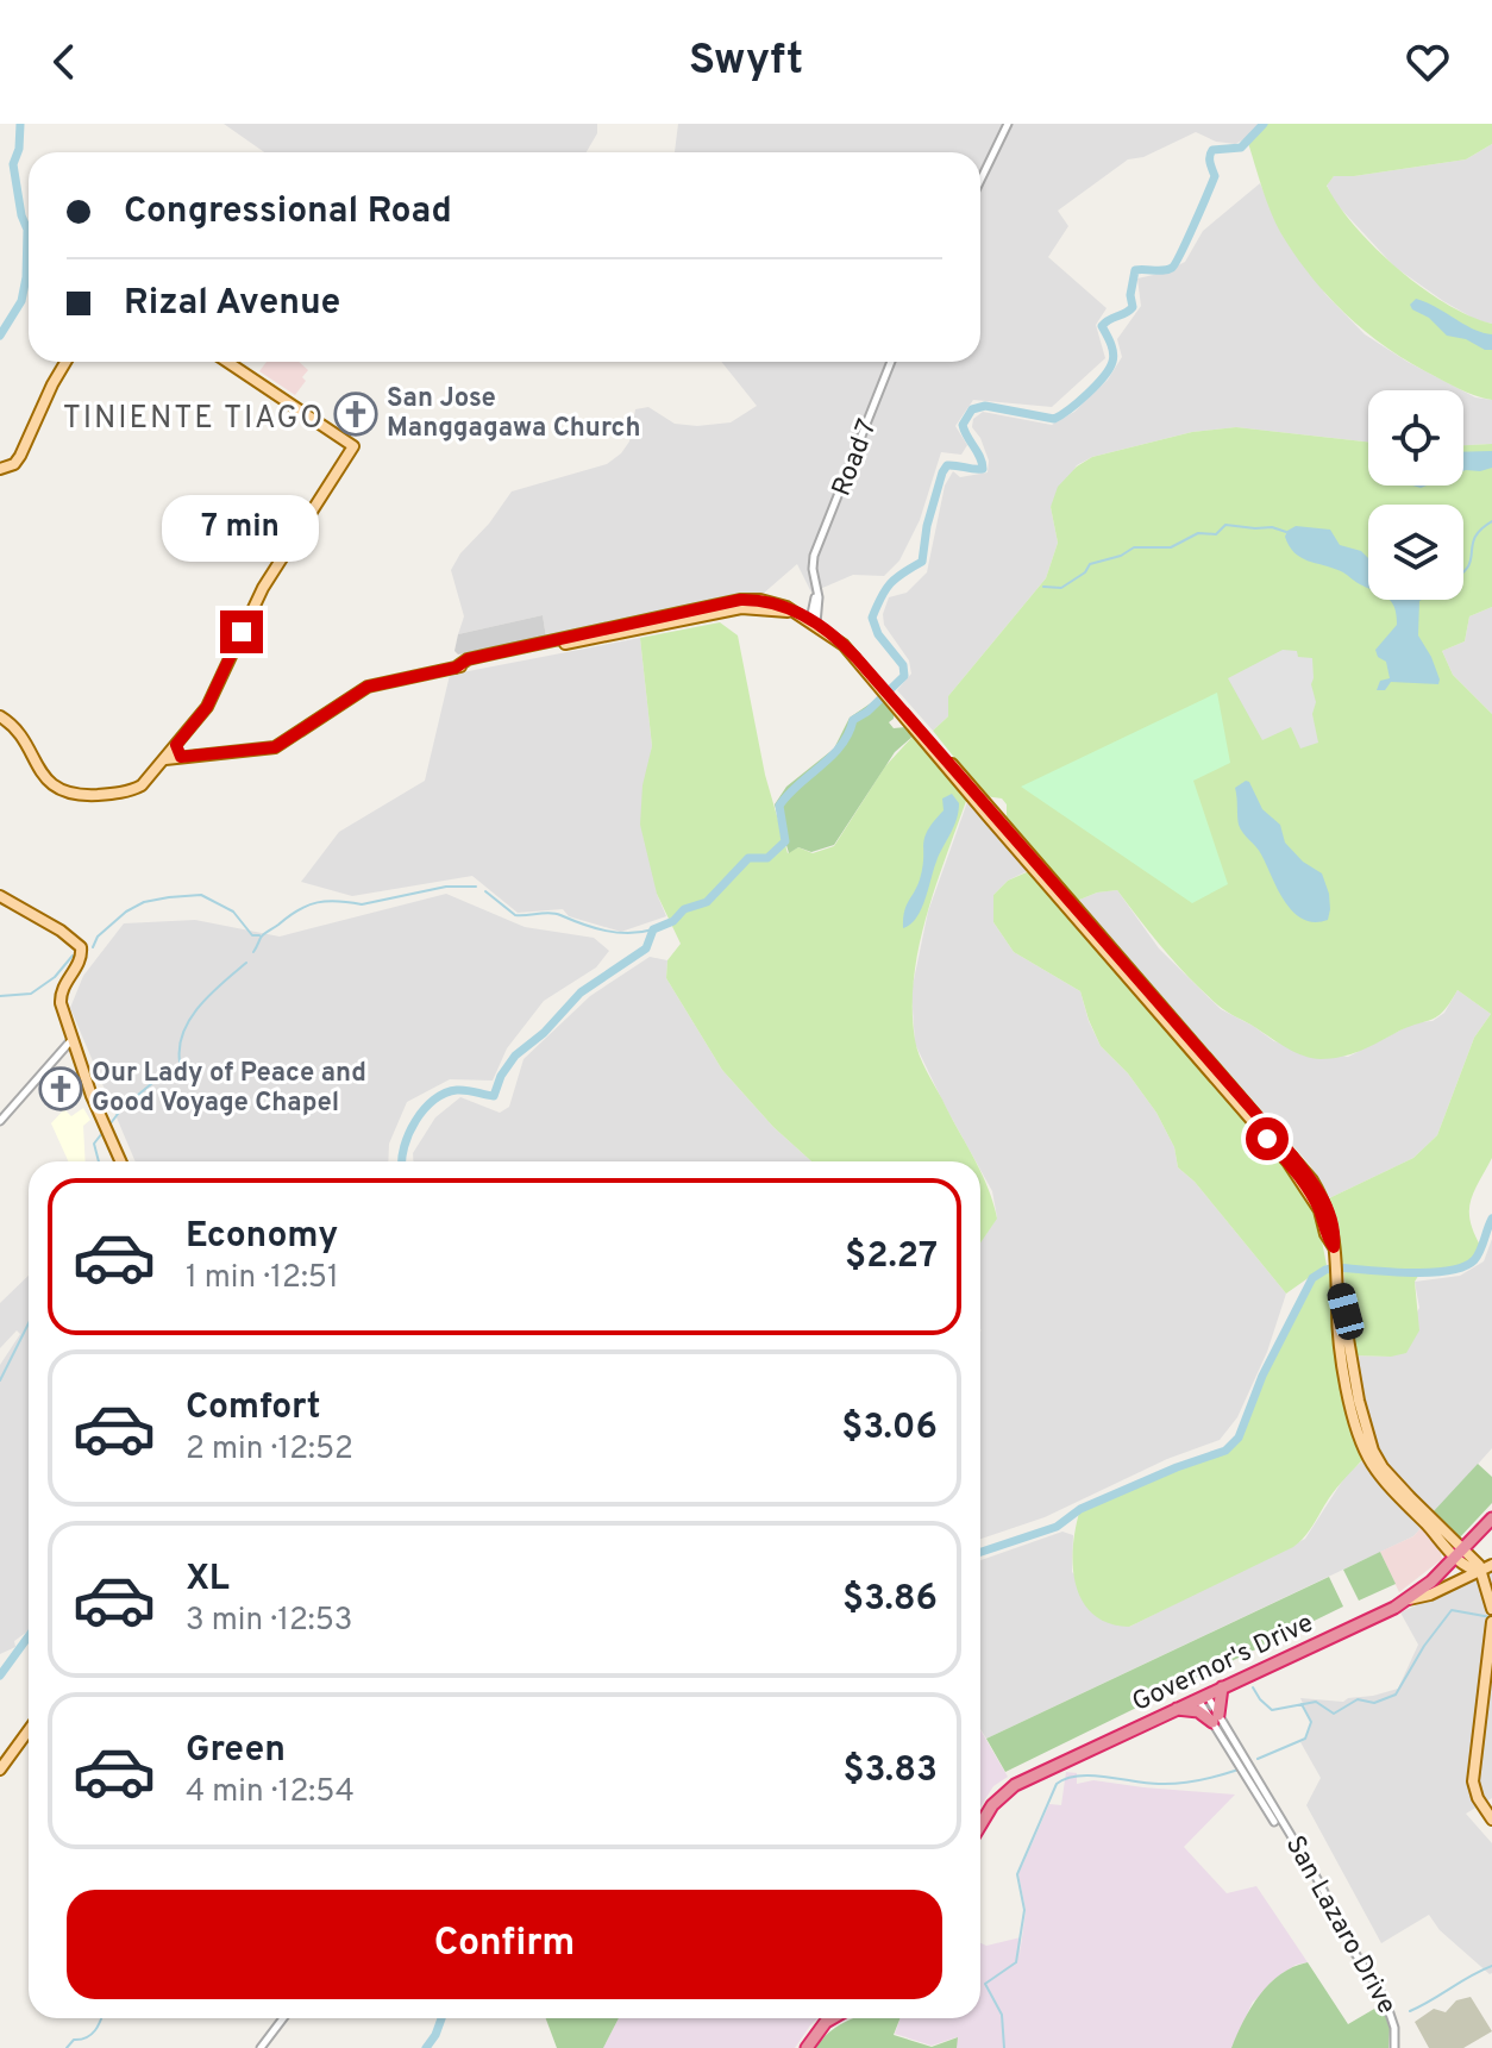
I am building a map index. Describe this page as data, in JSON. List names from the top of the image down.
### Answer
{
  "streets": {
    "highway": ["Governor's Drive"],
    "street": ["Road 7", "San Lazaro Drive"]
  },
  "crossings": [
    ["Governor's Drive", "San Lazaro Drive"]
  ],
  "districts": ["TINIENTE TIAGO"],
  "places": {
    "church": ["San Jose Manggagawa Church", "Our Lady of Peace and Good Voyage Chapel"]
  },
  "page": {
    "header": "Swyft",
    "banner": ["Congressional Road", "Rizal Avenue"],
    "bubble": "7 min",
    "list": [
      {
        "name": "Economy",
        "note": "1 min · 12:51",
        "value": "$2.27"
      },
      {
        "name": "Comfort",
        "note": "2 min · 12:52",
        "value": "$3.06"
      },
      {
        "name": "XL",
        "note": "3 min · 12:53",
        "value": "$3.86"
      },
      {
        "name": "Green",
        "note": "4 min · 12:54",
        "value": "$3.83"
      }
    ],
    "buttons": "Confirm"
  }
}
